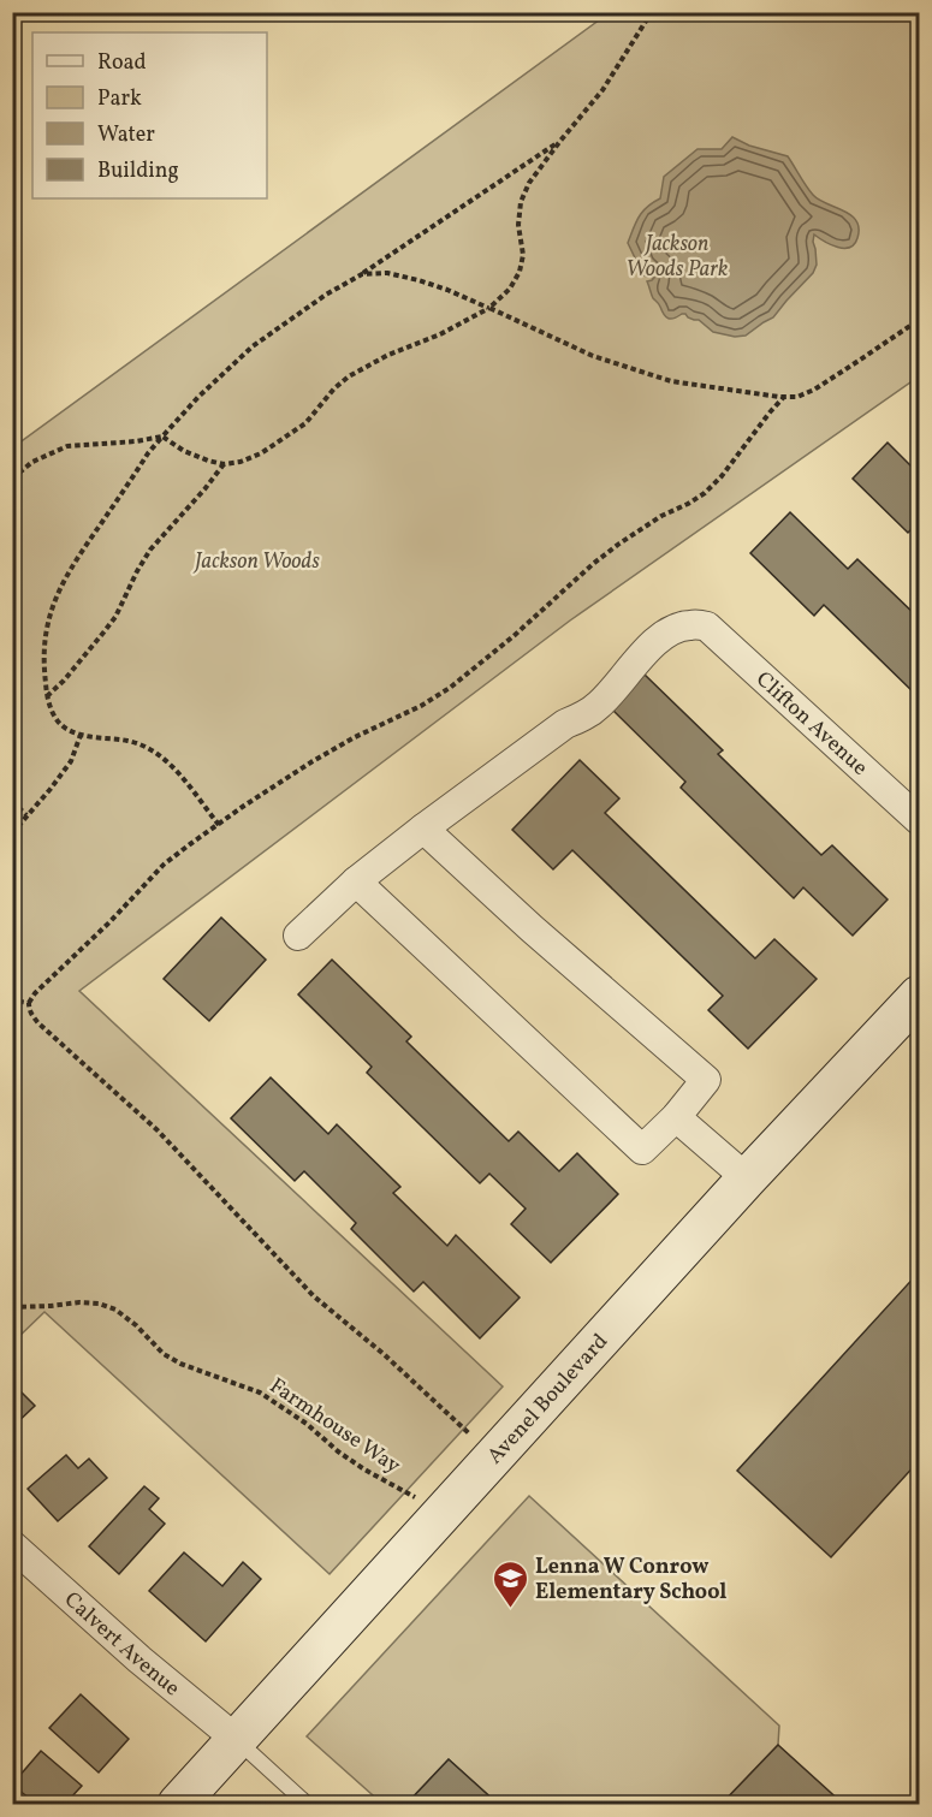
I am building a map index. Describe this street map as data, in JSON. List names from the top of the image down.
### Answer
{
  "streets": {
    "street": ["Clifton Avenue", "Avenel Boulevard", "Calvert Avenue"],
    "path": ["Farmhouse Way"]
  },
  "crossings": [
    ["Avenel Boulevard", "Farmhouse Way"],
    ["Avenel Boulevard", "Calvert Avenue"]
  ],
  "parks": ["Jackson Woods Park", "Jackson Woods"],
  "places": {
    "school or university": ["Lenna W Conrow Elementary School"]
  },
  "legend": [
    "Road",
    "Park",
    "Water",
    "Building"
  ]
}
